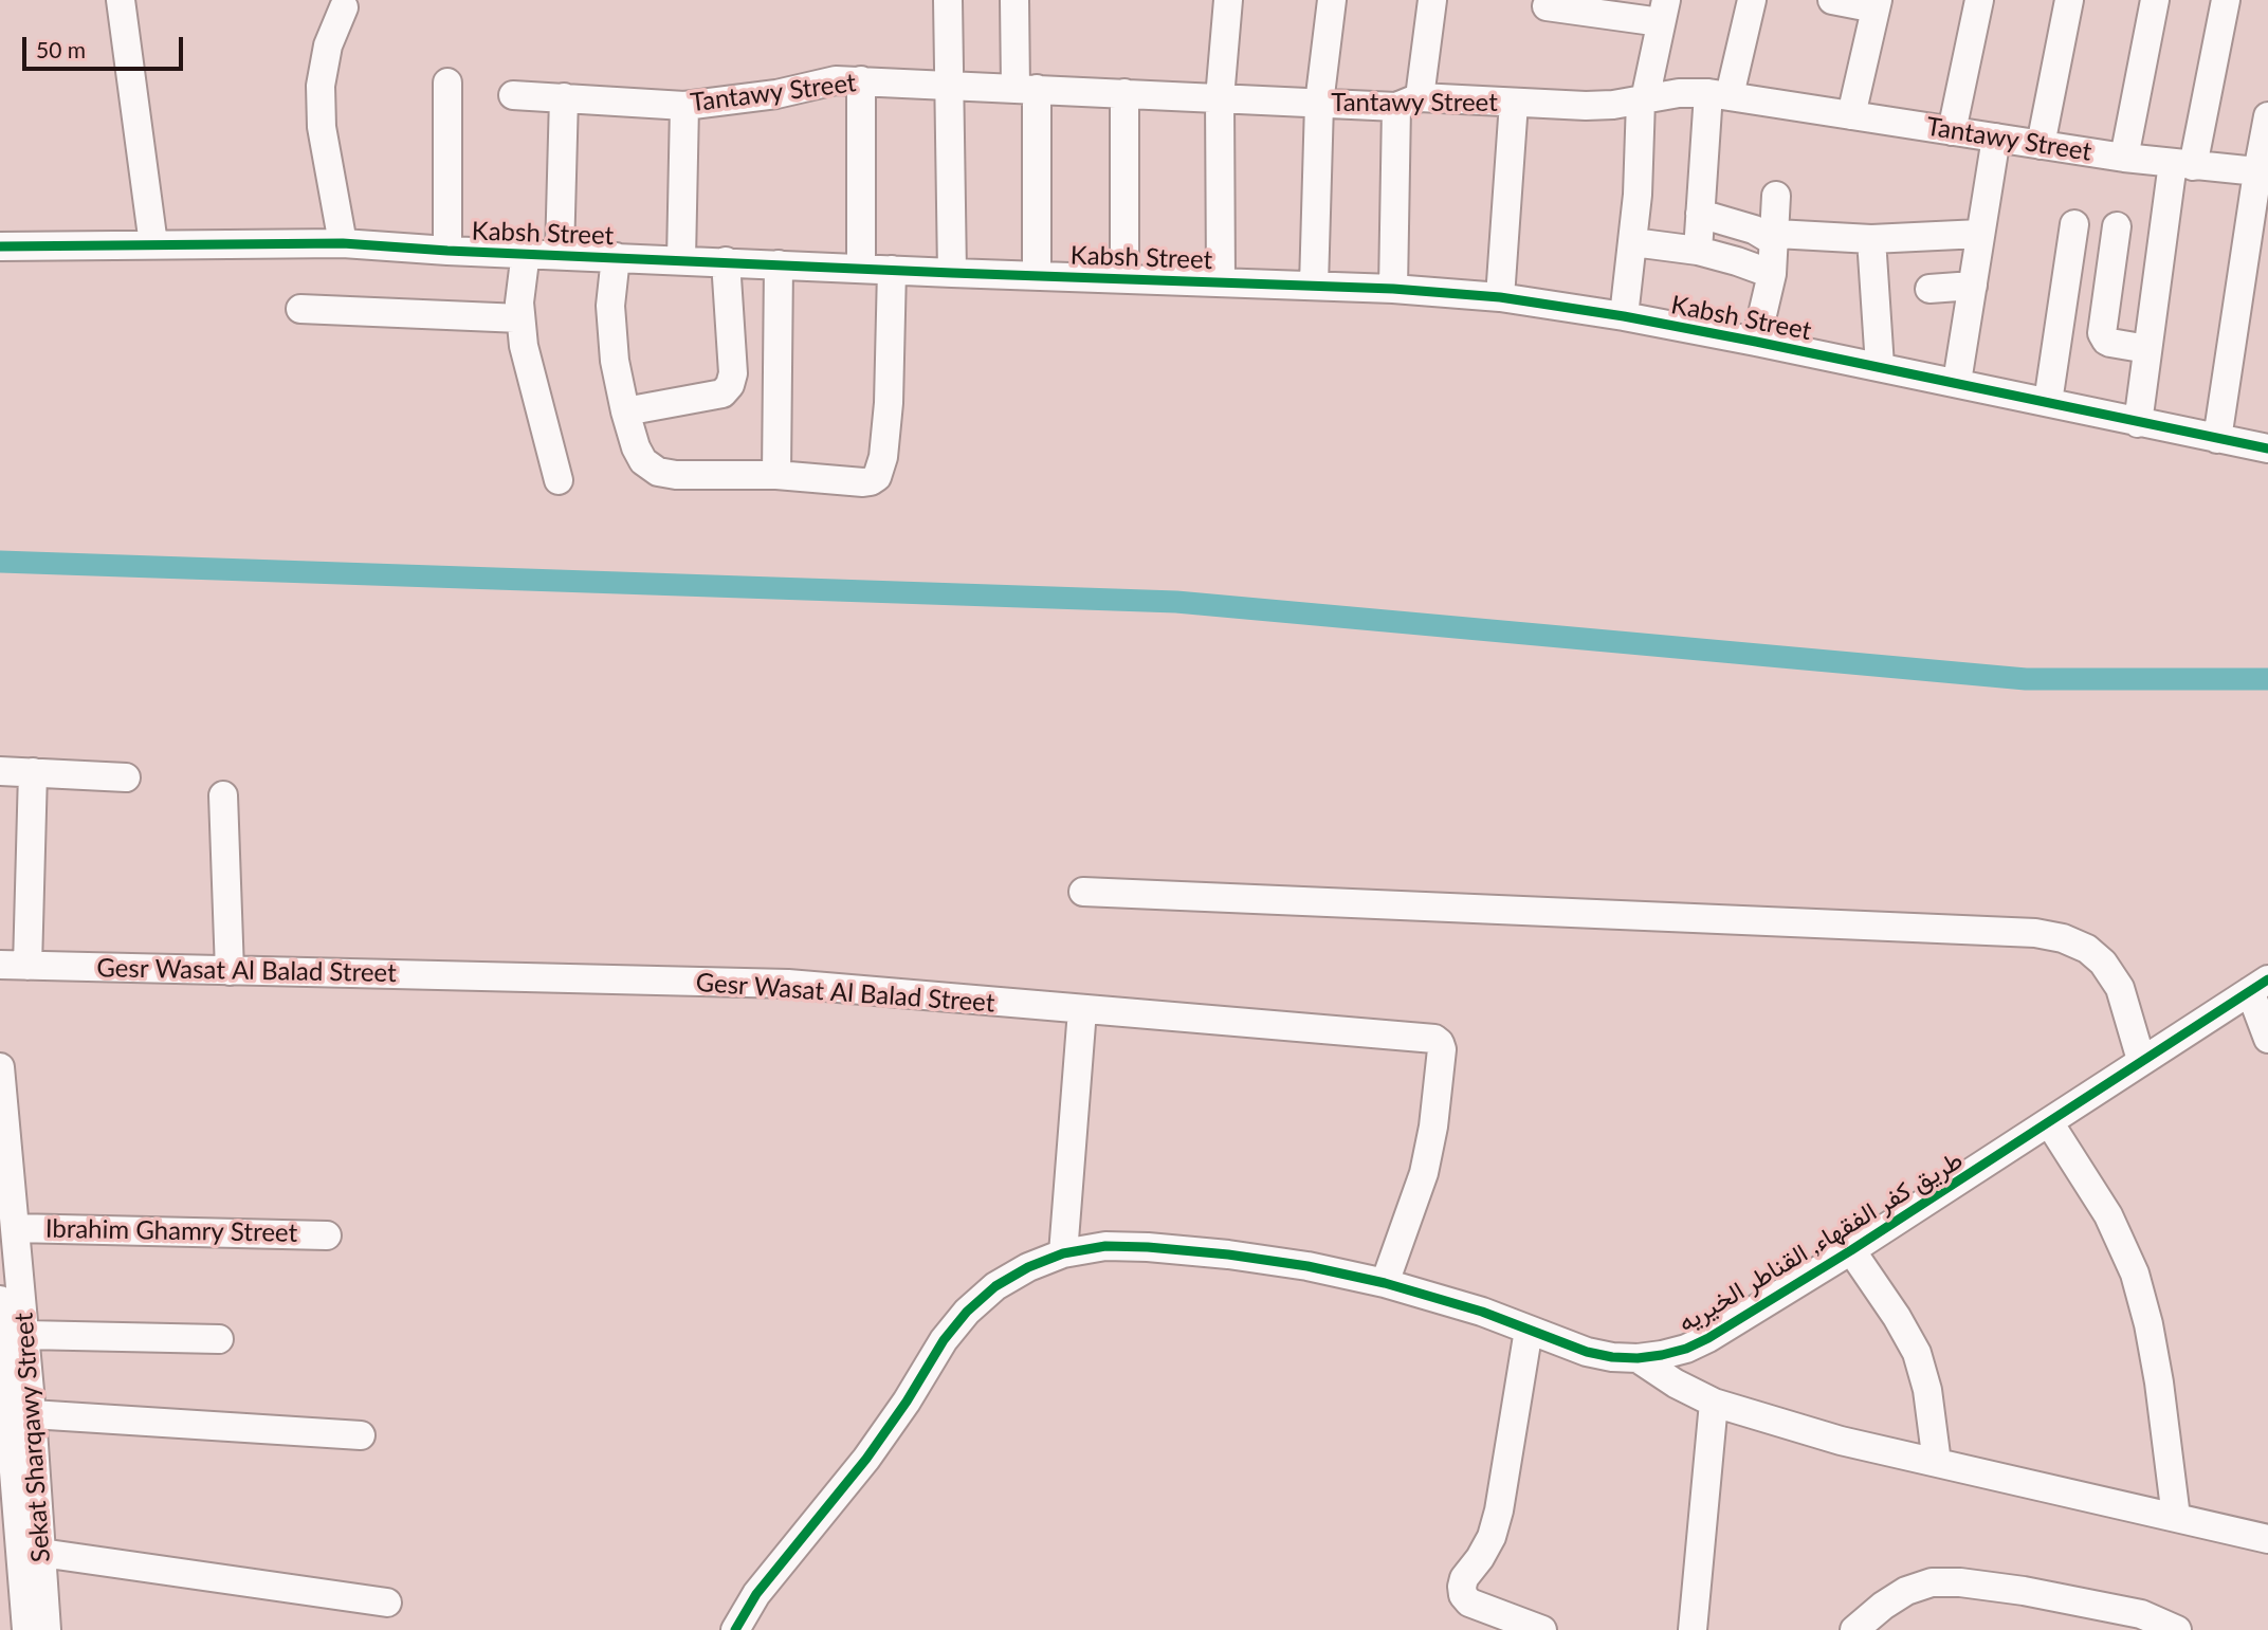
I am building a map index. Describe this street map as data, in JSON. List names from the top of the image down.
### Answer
{
  "streets": {
    "street": [
      "Tantawy Street",
      "Kabsh Street",
      "Gesr Wasat Al Balad Street",
      "Ibrahim Ghamry Street",
      "طريق كفر الفقهاء, القناطر الخيريه",
      "Sekat Sharqawy Street"
    ]
  },
  "crossings": [
    ["Gesr Wasat Al Balad Street", "طريق كفر الفقهاء, القناطر الخيريه"],
    ["Ibrahim Ghamry Street", "Sekat Sharqawy Street"]
  ],
  "scale_bar": "50 m"
}
